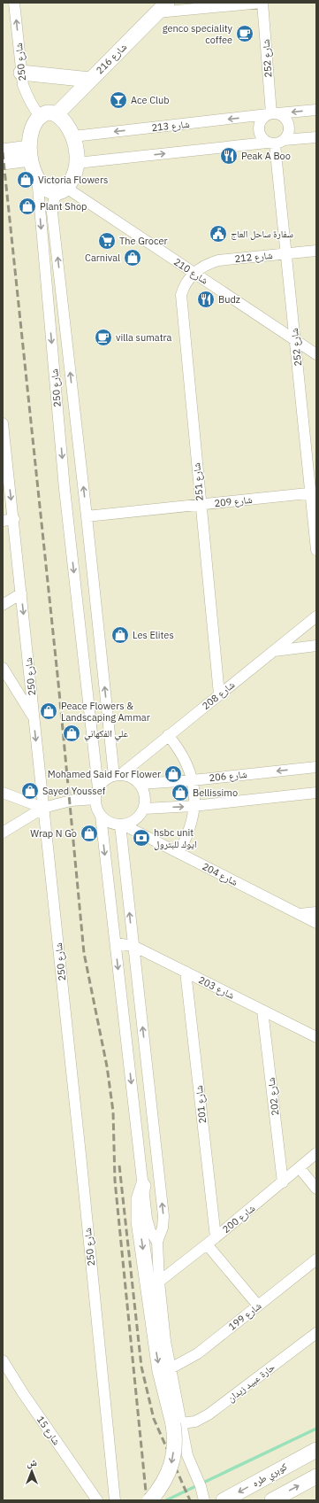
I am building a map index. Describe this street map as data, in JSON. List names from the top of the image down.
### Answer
{
  "streets": {
    "main road": ["شارع 216", "كوبري طره"],
    "street": [
      "شارع 252",
      "شارع 250",
      "شارع 213",
      "شارع 212",
      "شارع 210",
      "شارع 251",
      "شارع 209",
      "شارع 208",
      "شارع 206",
      "شارع 204",
      "شارع 203",
      "شارع 202",
      "شارع 201",
      "شارع 200",
      "شارع 199",
      "حارة عبيد زيدان",
      "شارع 15"
    ]
  },
  "crossings": [
    ["شارع 216", "شارع 250"],
    ["شارع 216", "شارع 213"],
    ["شارع 216", "شارع 210"],
    ["شارع 252", "شارع 213"],
    ["شارع 252", "شارع 212"],
    ["شارع 252", "شارع 210"],
    ["شارع 252", "شارع 209"],
    ["شارع 250", "شارع 213"],
    ["شارع 250", "شارع 210"],
    ["شارع 250", "شارع 209"],
    ["شارع 250", "شارع 208"],
    ["شارع 250", "شارع 206"],
    ["شارع 250", "شارع 204"],
    ["شارع 213", "شارع 210"],
    ["شارع 212", "شارع 210"],
    ["شارع 212", "شارع 251"],
    ["شارع 210", "شارع 251"],
    ["شارع 251", "شارع 209"],
    ["شارع 251", "شارع 208"],
    ["شارع 208", "شارع 206"],
    ["شارع 208", "شارع 204"],
    ["شارع 206", "شارع 204"],
    ["شارع 203", "شارع 202"],
    ["شارع 203", "شارع 201"],
    ["شارع 202", "شارع 200"],
    ["شارع 201", "شارع 200"]
  ],
  "places": {
    "cafe": ["genco speciality coffee", "villa sumatra"],
    "bar": ["Ace Club"],
    "restaurant": ["Peak A Boo", "Budz"],
    "shop": [
      "Victoria Flowers",
      "Plant Shop",
      "Carnival",
      "Les Elites",
      "Peace Flowers & Landscaping Ammar",
      "علي الفكهاني",
      "Mohamed Said For Flower",
      "Sayed Youssef",
      "Bellissimo",
      "Wrap N Go"
    ],
    "public building": ["سفارة ساحل العاج"],
    "supermarket": ["The Grocer"],
    "bank": ["hsbc unit ايوك للبترول"]
  },
  "north": "top"
}
